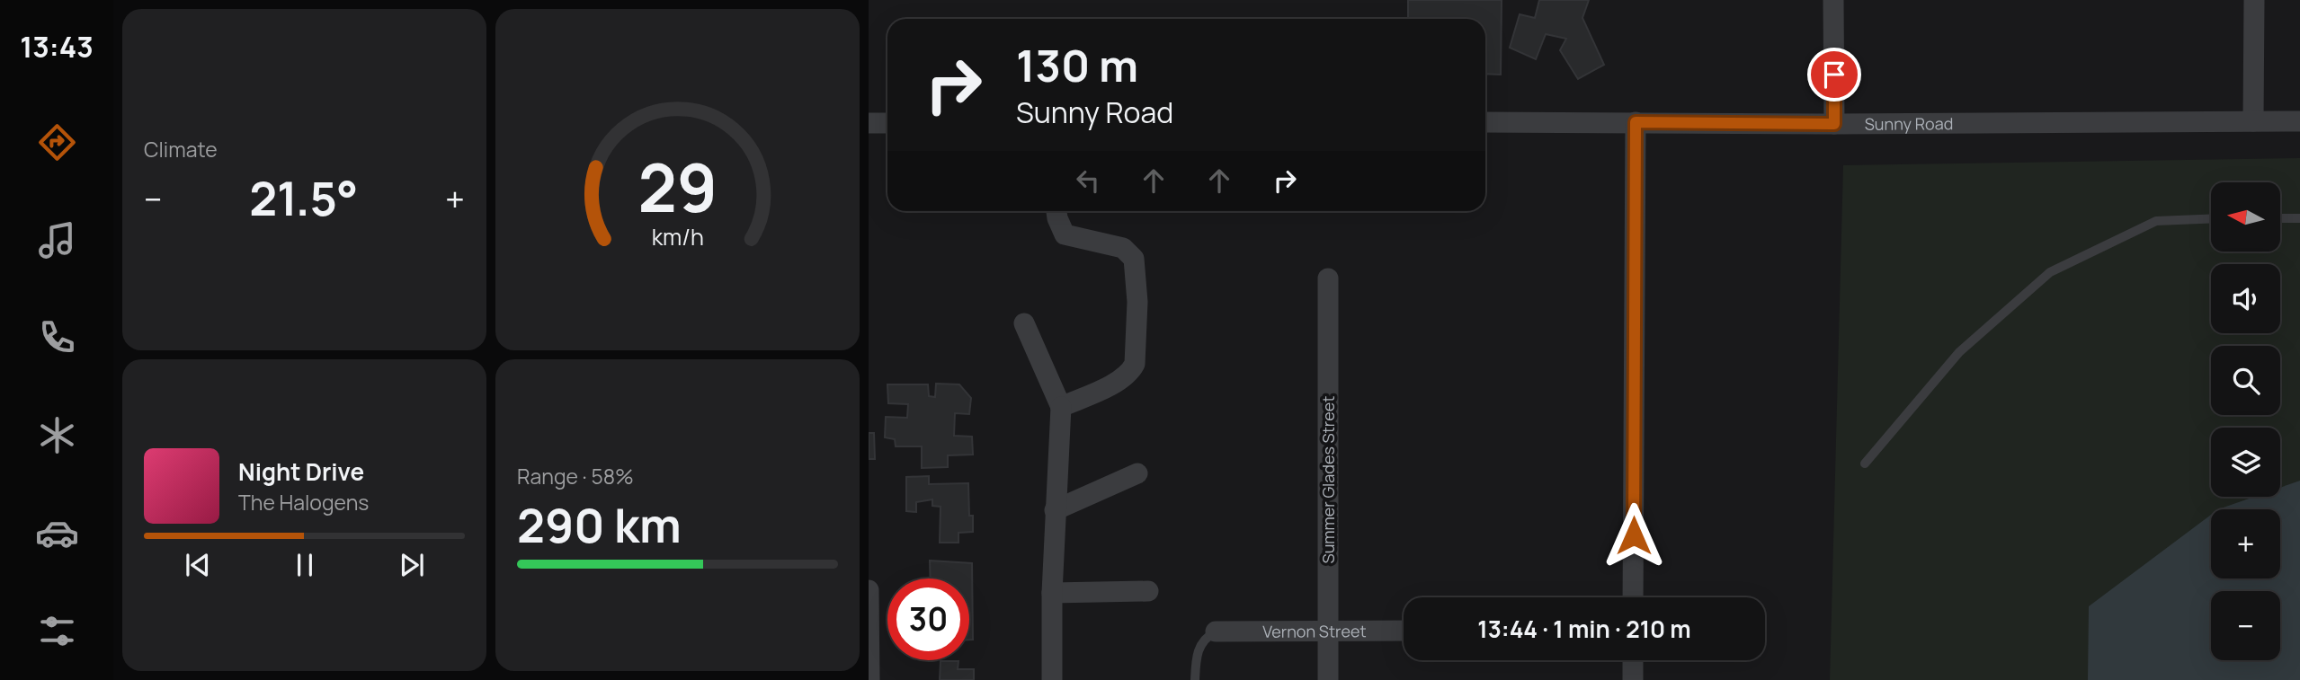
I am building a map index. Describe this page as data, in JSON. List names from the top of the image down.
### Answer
{
  "streets": {
    "street": ["Sunny Road", "Summer Glades Street", "Vernon Street"]
  },
  "crossings": [
    ["Summer Glades Street", "Vernon Street"]
  ],
  "north": "left",
  "page": {
    "tabs": "13:43",
    "tile": [
      "Climate",
      ["Range · 58%", "290 km"]
    ],
    "turn": ["130 m", "Sunny Road"],
    "heat": ["−", "21.5°", "+"],
    "map_buttons": ["+", "−"],
    "song": ["Night Drive", "The Halogens"],
    "limit": "30",
    "trip": "13:44 · 1 min · 210 m",
    "gauge": ["29", "km/h"]
  }
}
